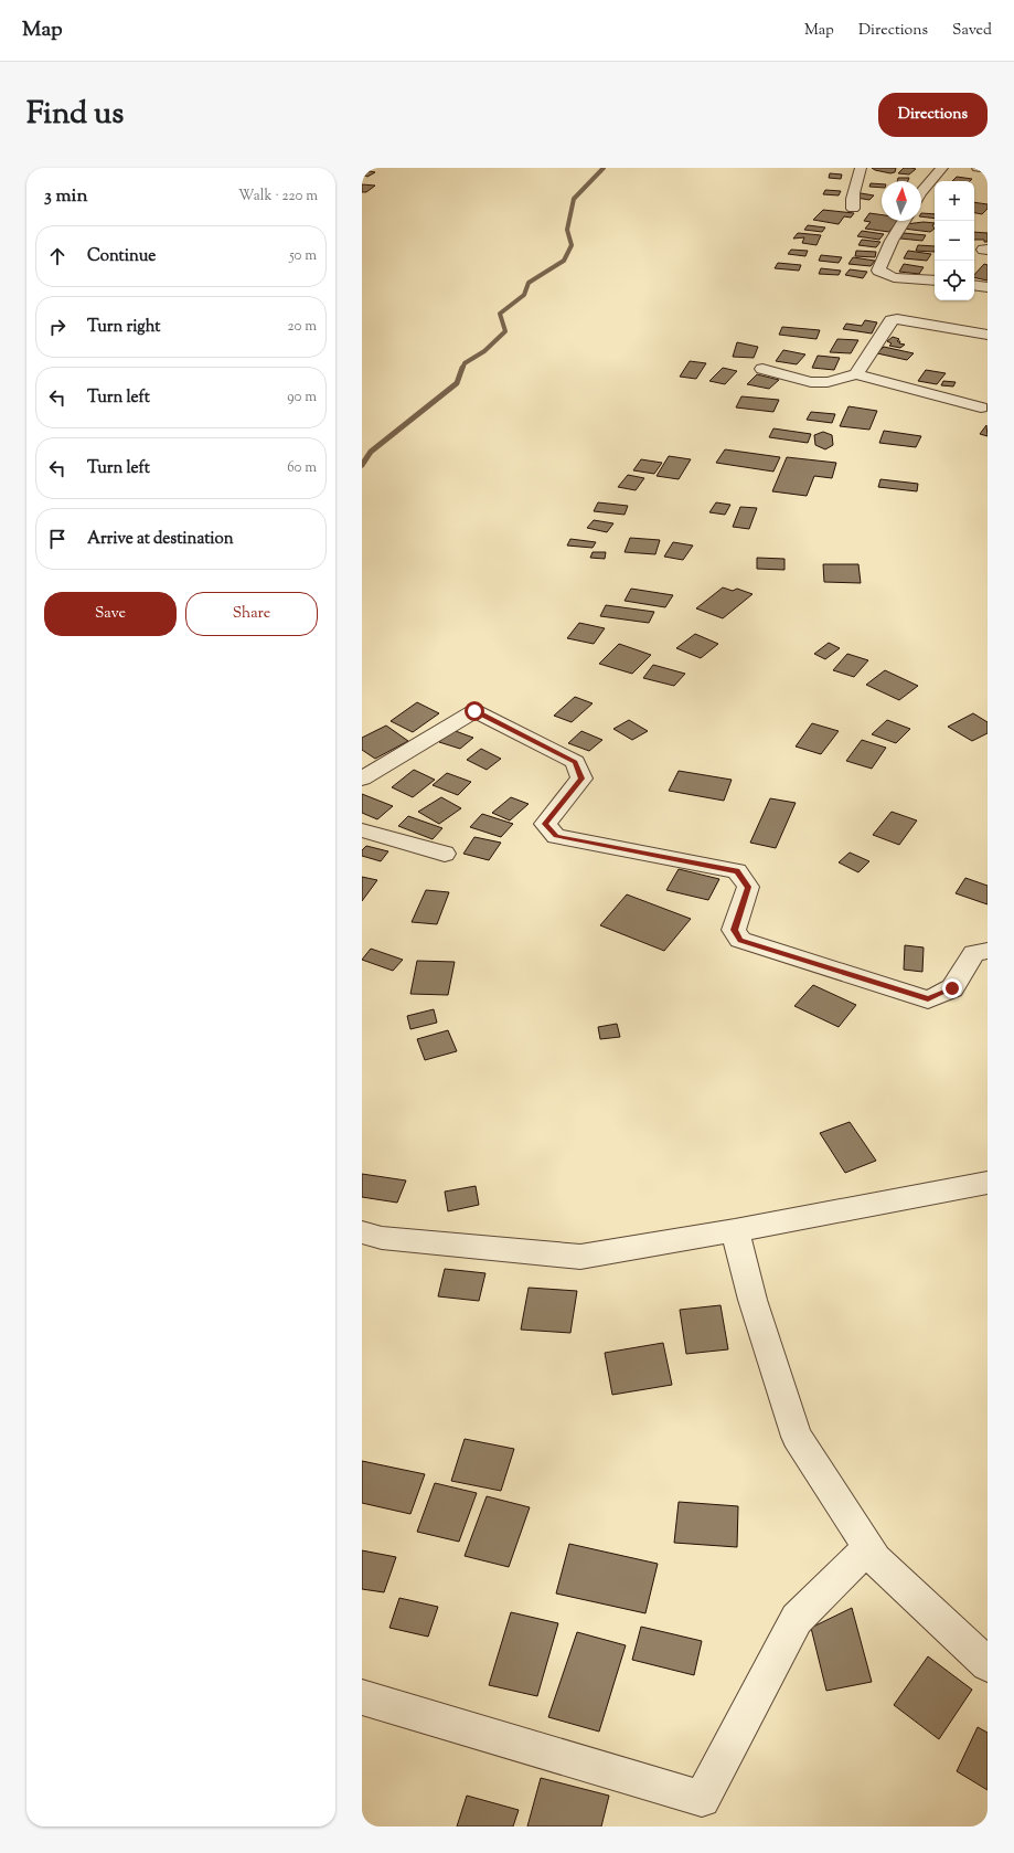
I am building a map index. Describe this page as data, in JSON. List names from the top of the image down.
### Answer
{
  "north": "top",
  "page": {
    "header": "Map",
    "nav": ["Map", "Directions", "Saved"],
    "title": "Find us",
    "buttons": [
      "Directions",
      ["Save", "Share"]
    ],
    "heading": ["3 min", "Walk · 220 m"],
    "map_buttons": ["+", "−"],
    "list": [
      ["Continue", "50 m"],
      ["Turn right", "20 m"],
      ["Turn left", "90 m"],
      ["Turn left", "60 m"],
      "Arrive at destination"
    ]
  }
}
